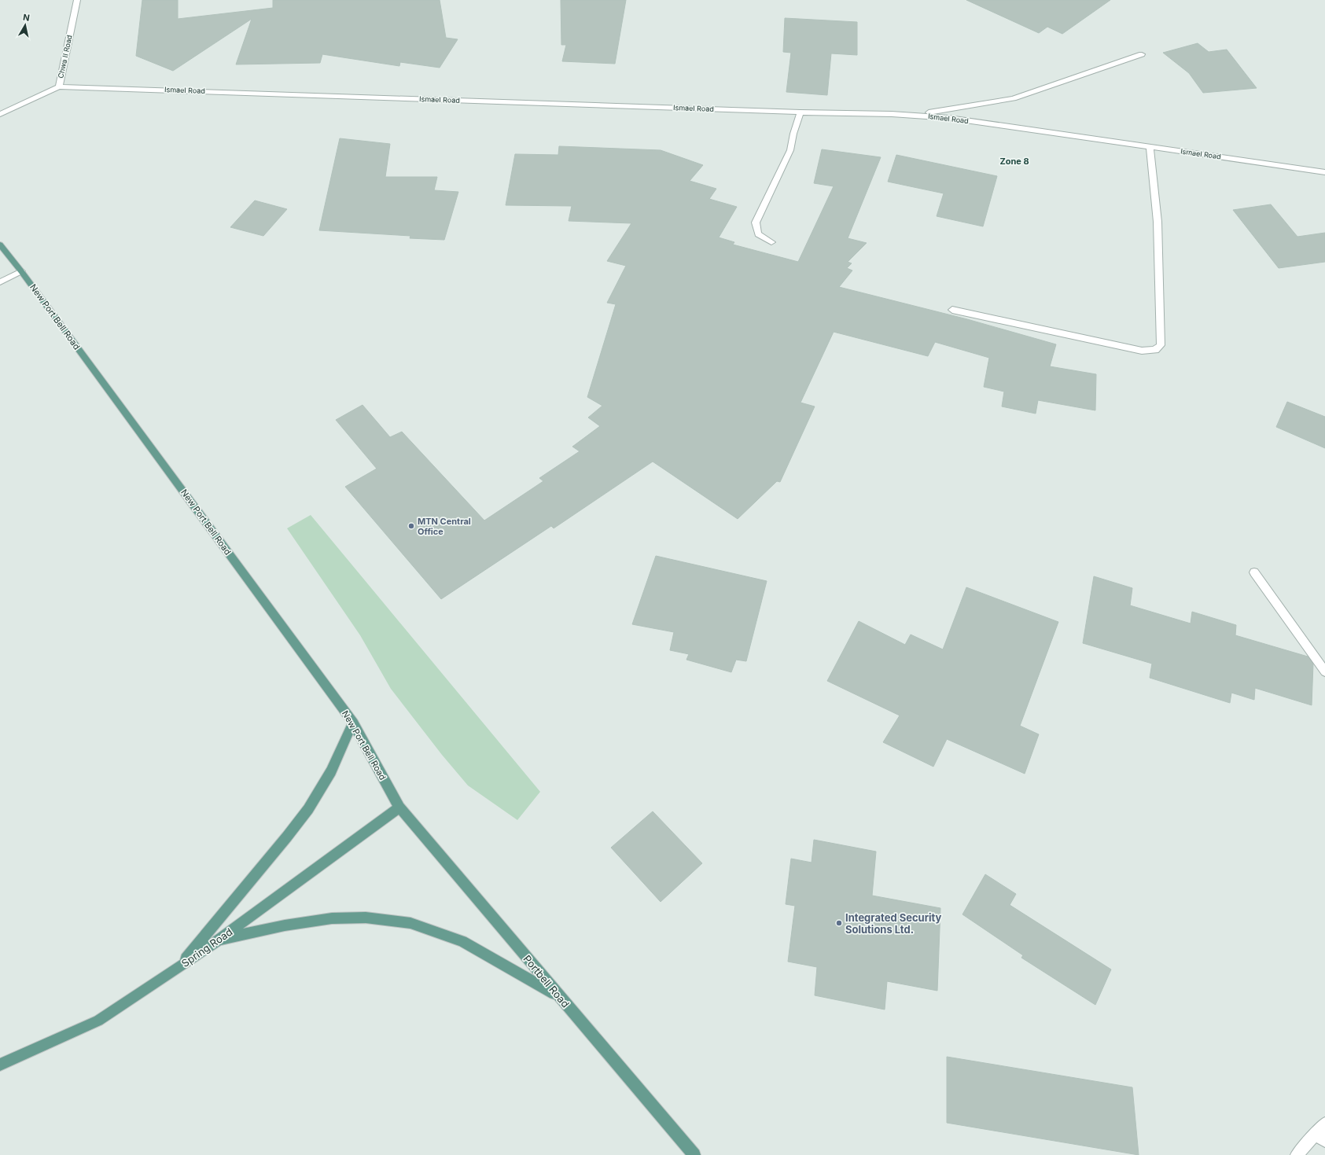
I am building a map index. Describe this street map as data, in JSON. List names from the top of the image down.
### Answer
{
  "streets": {
    "main road": ["New Port Bell Road", "Spring Road", "Portbell Road"],
    "street": ["Chwa II Road", "Ismael Road"]
  },
  "crossings": [
    ["Chwa II Road", "Ismael Road"],
    ["New Port Bell Road", "Spring Road"],
    ["New Port Bell Road", "Portbell Road"],
    ["Spring Road", "Portbell Road"]
  ],
  "districts": ["Zone 8"],
  "places": ["MTN Central Office", "Integrated Security Solutions Ltd."],
  "north": "top"
}
